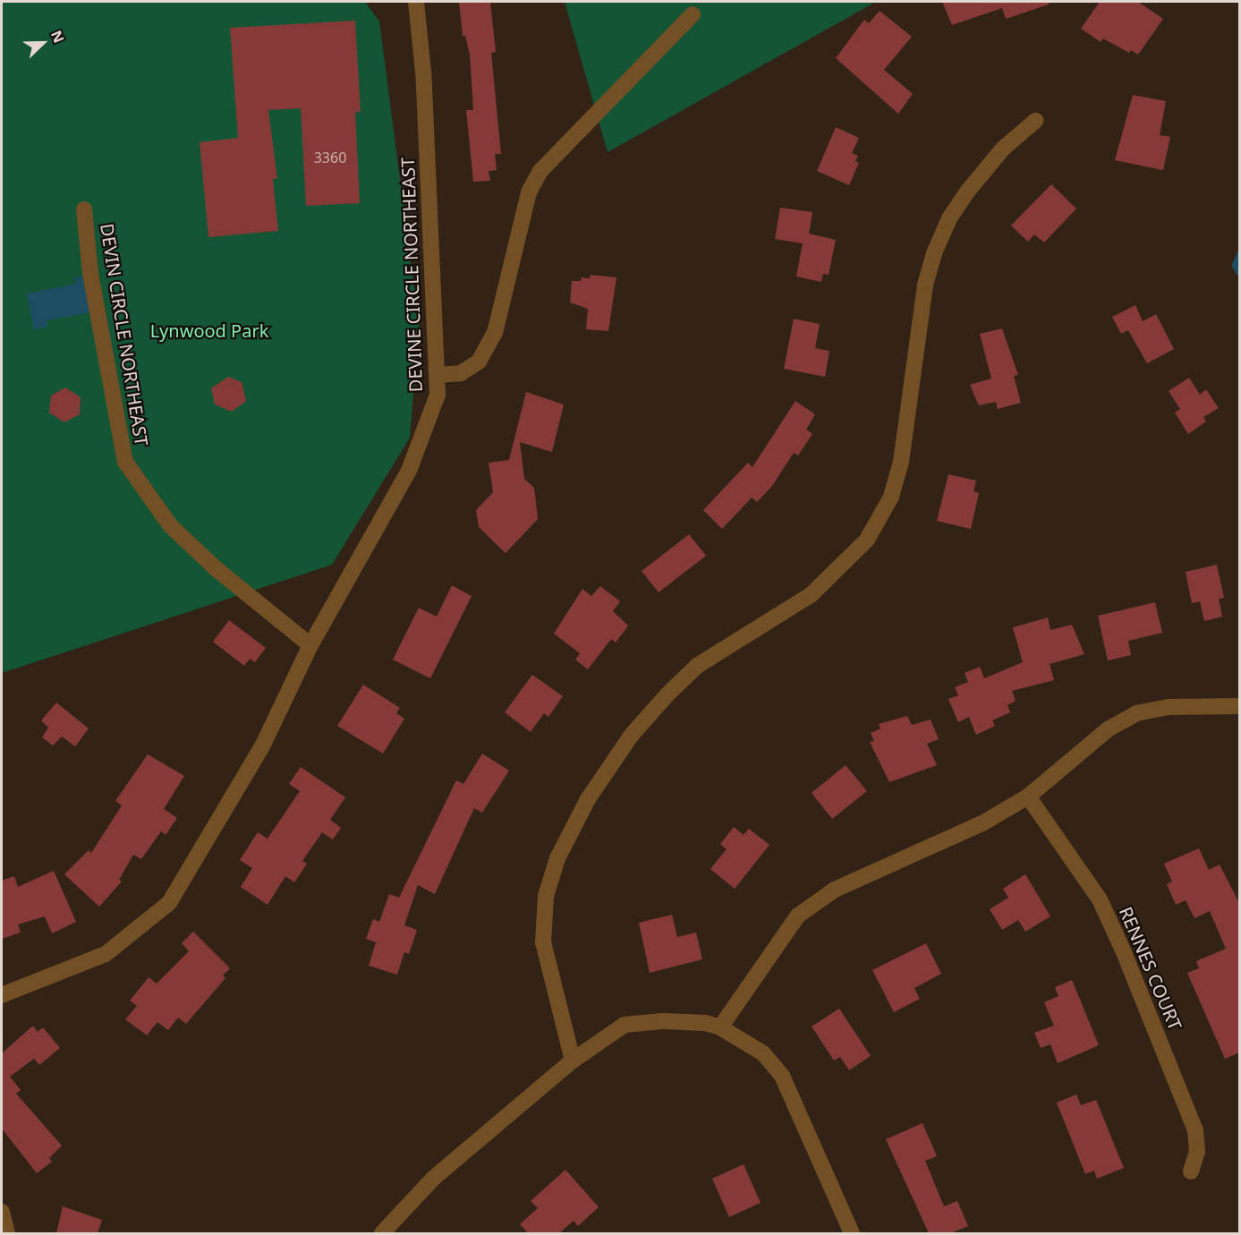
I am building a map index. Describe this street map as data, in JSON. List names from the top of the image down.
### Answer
{
  "streets": {
    "street": ["DEVINE CIRCLE NORTHEAST", "DEVIN CIRCLE NORTHEAST", "RENNES COURT"]
  },
  "crossings": [
    ["DEVINE CIRCLE NORTHEAST", "DEVIN CIRCLE NORTHEAST"]
  ],
  "parks": ["Lynwood Park"],
  "house_numbers": ["3360"],
  "north": "top right"
}
